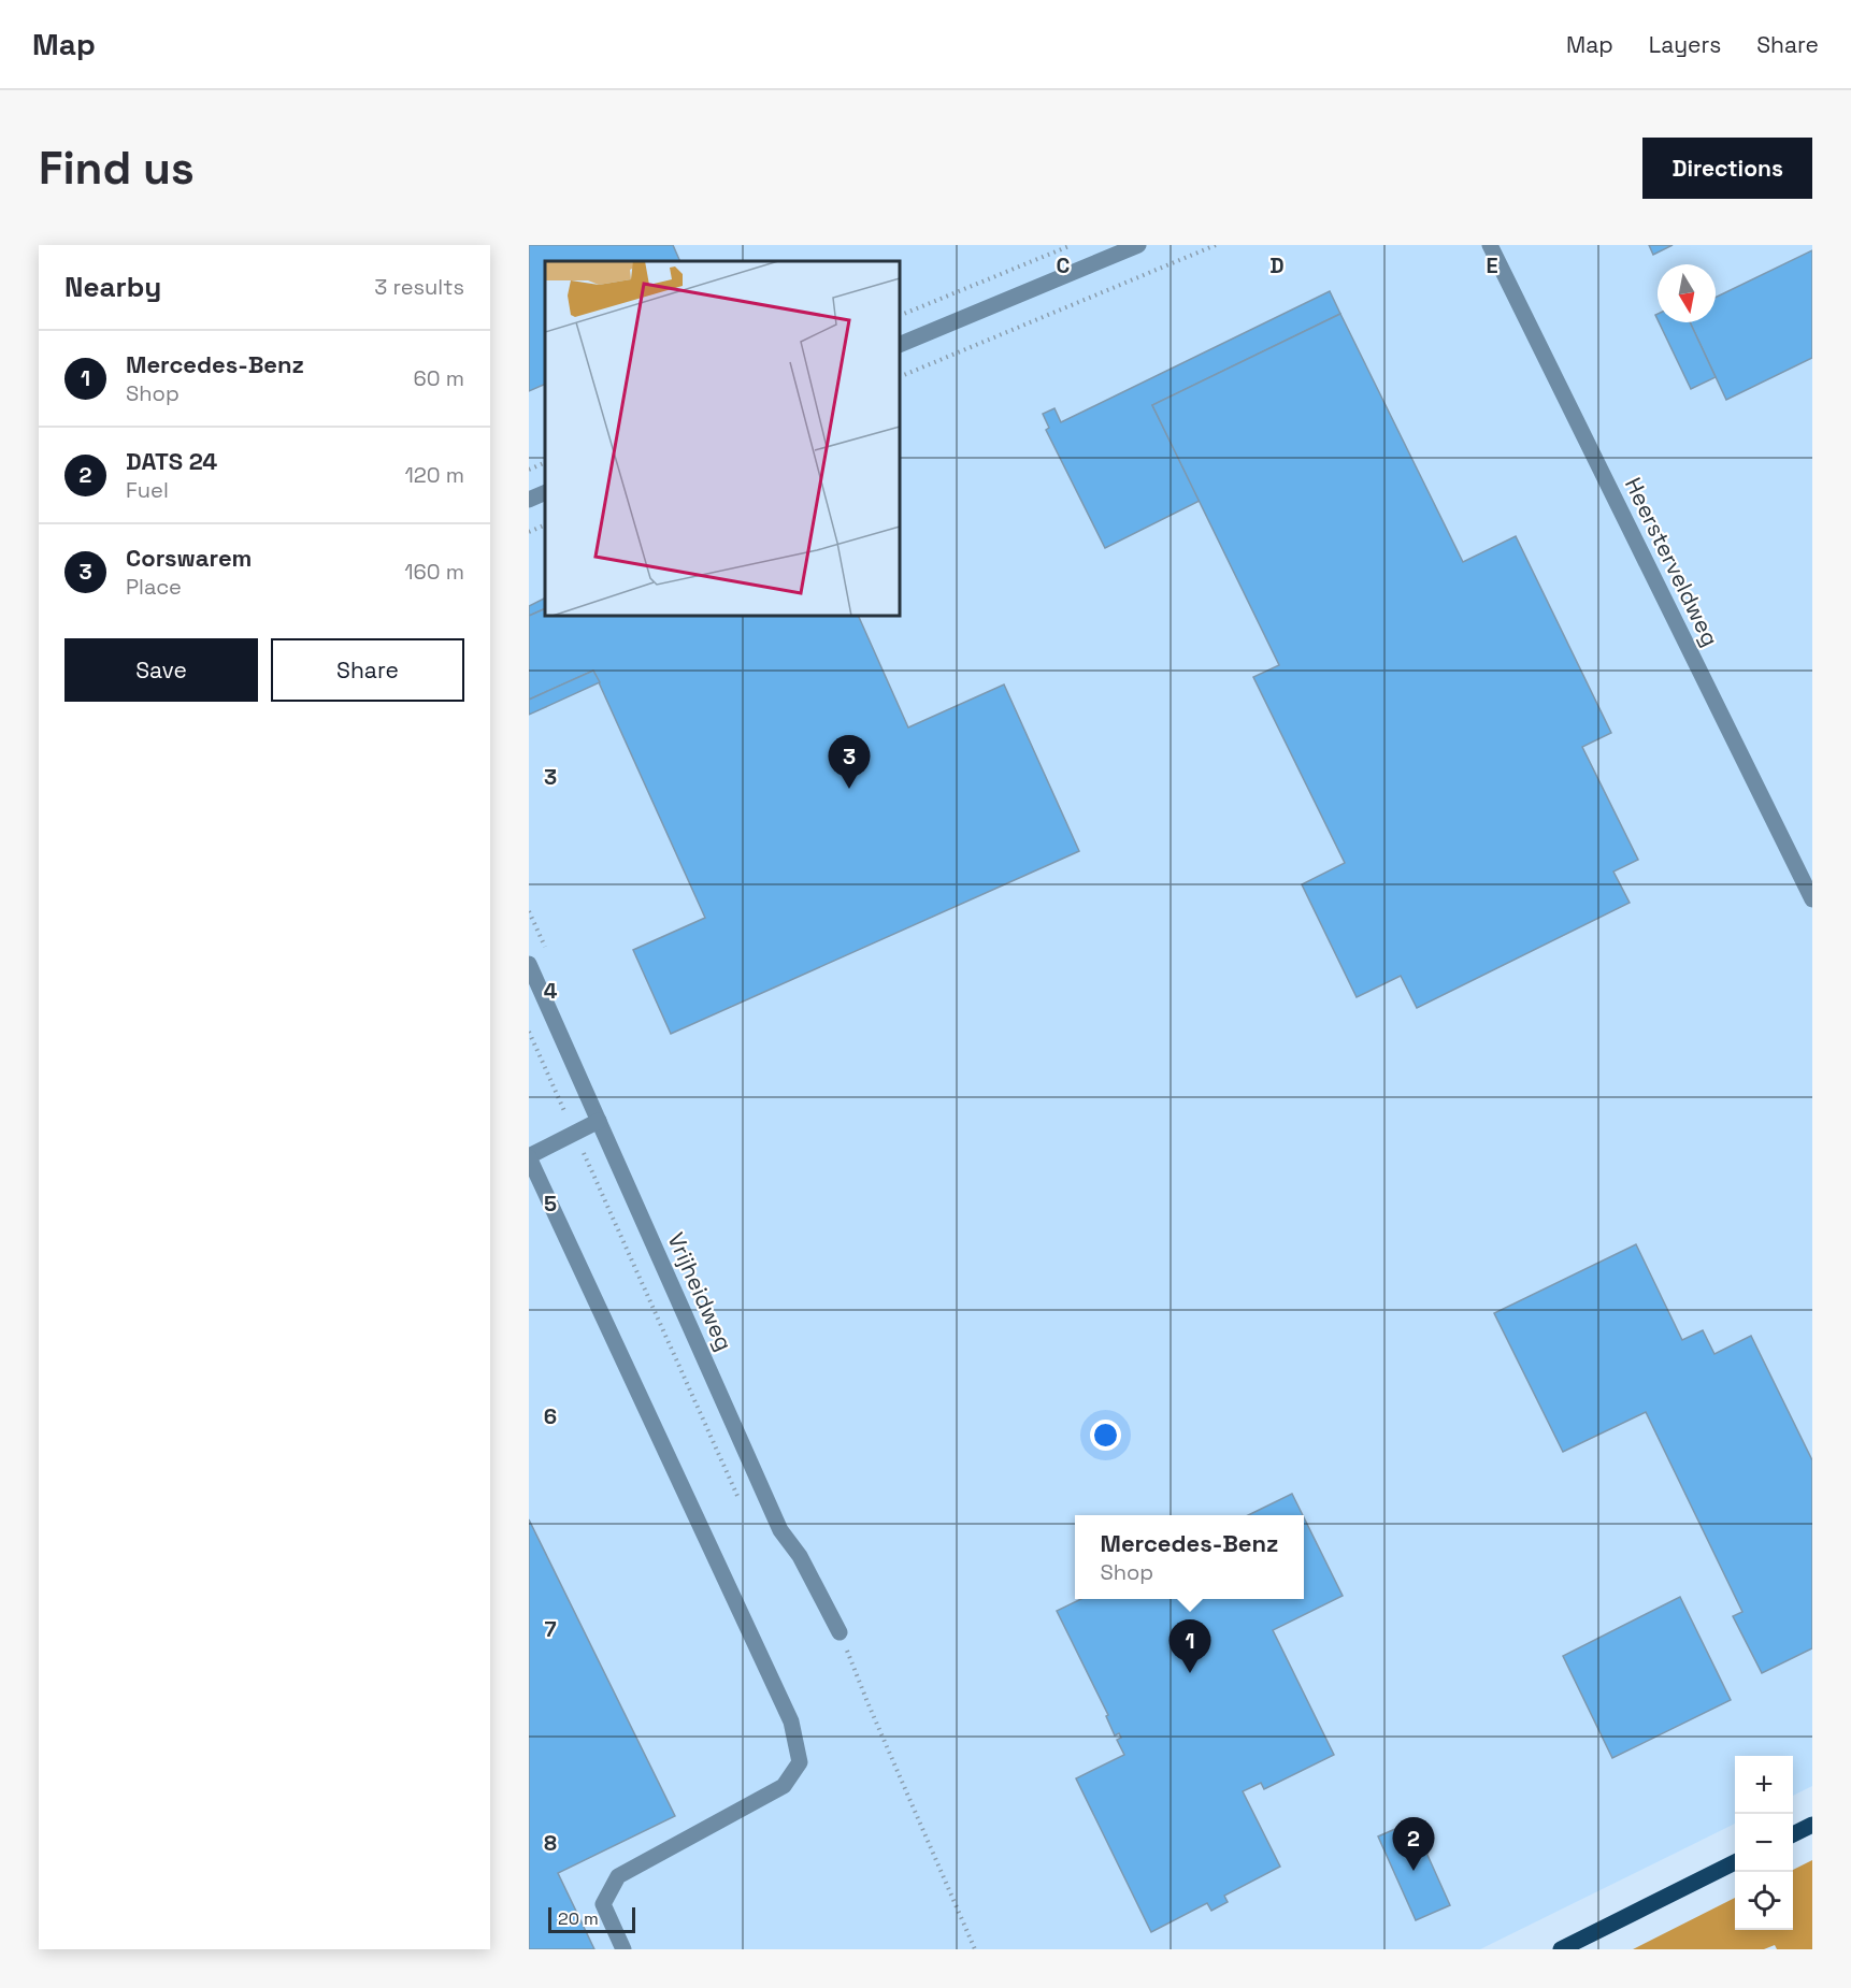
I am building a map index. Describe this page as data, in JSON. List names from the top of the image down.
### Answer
{
  "streets": {
    "street": ["Heersterveldweg", "Vrijheidweg"]
  },
  "scale_bar": "20 m",
  "north": "bottom",
  "page": {
    "header": "Map",
    "nav": ["Map", "Layers", "Share"],
    "buttons": [
      "Directions",
      ["Save", "Share"]
    ],
    "title": "Find us",
    "heading": ["Nearby", "3 results"],
    "list": [
      {
        "mark": "1",
        "name": "Mercedes-Benz",
        "note": "Shop",
        "value": "60 m"
      },
      {
        "mark": "2",
        "name": "DATS 24",
        "note": "Fuel",
        "value": "120 m"
      },
      {
        "mark": "3",
        "name": "Corswarem",
        "note": "Place",
        "value": "160 m"
      }
    ],
    "pins": ["3", "1", "2"],
    "popup": ["Mercedes-Benz", "Shop"],
    "map_buttons": ["+", "−"],
    "scale": "20 m"
  },
  "grid": {
    "columns": ["C", "D", "E"],
    "rows": [
      "3",
      "4",
      "5",
      "6",
      "7",
      "8"
    ]
  }
}
